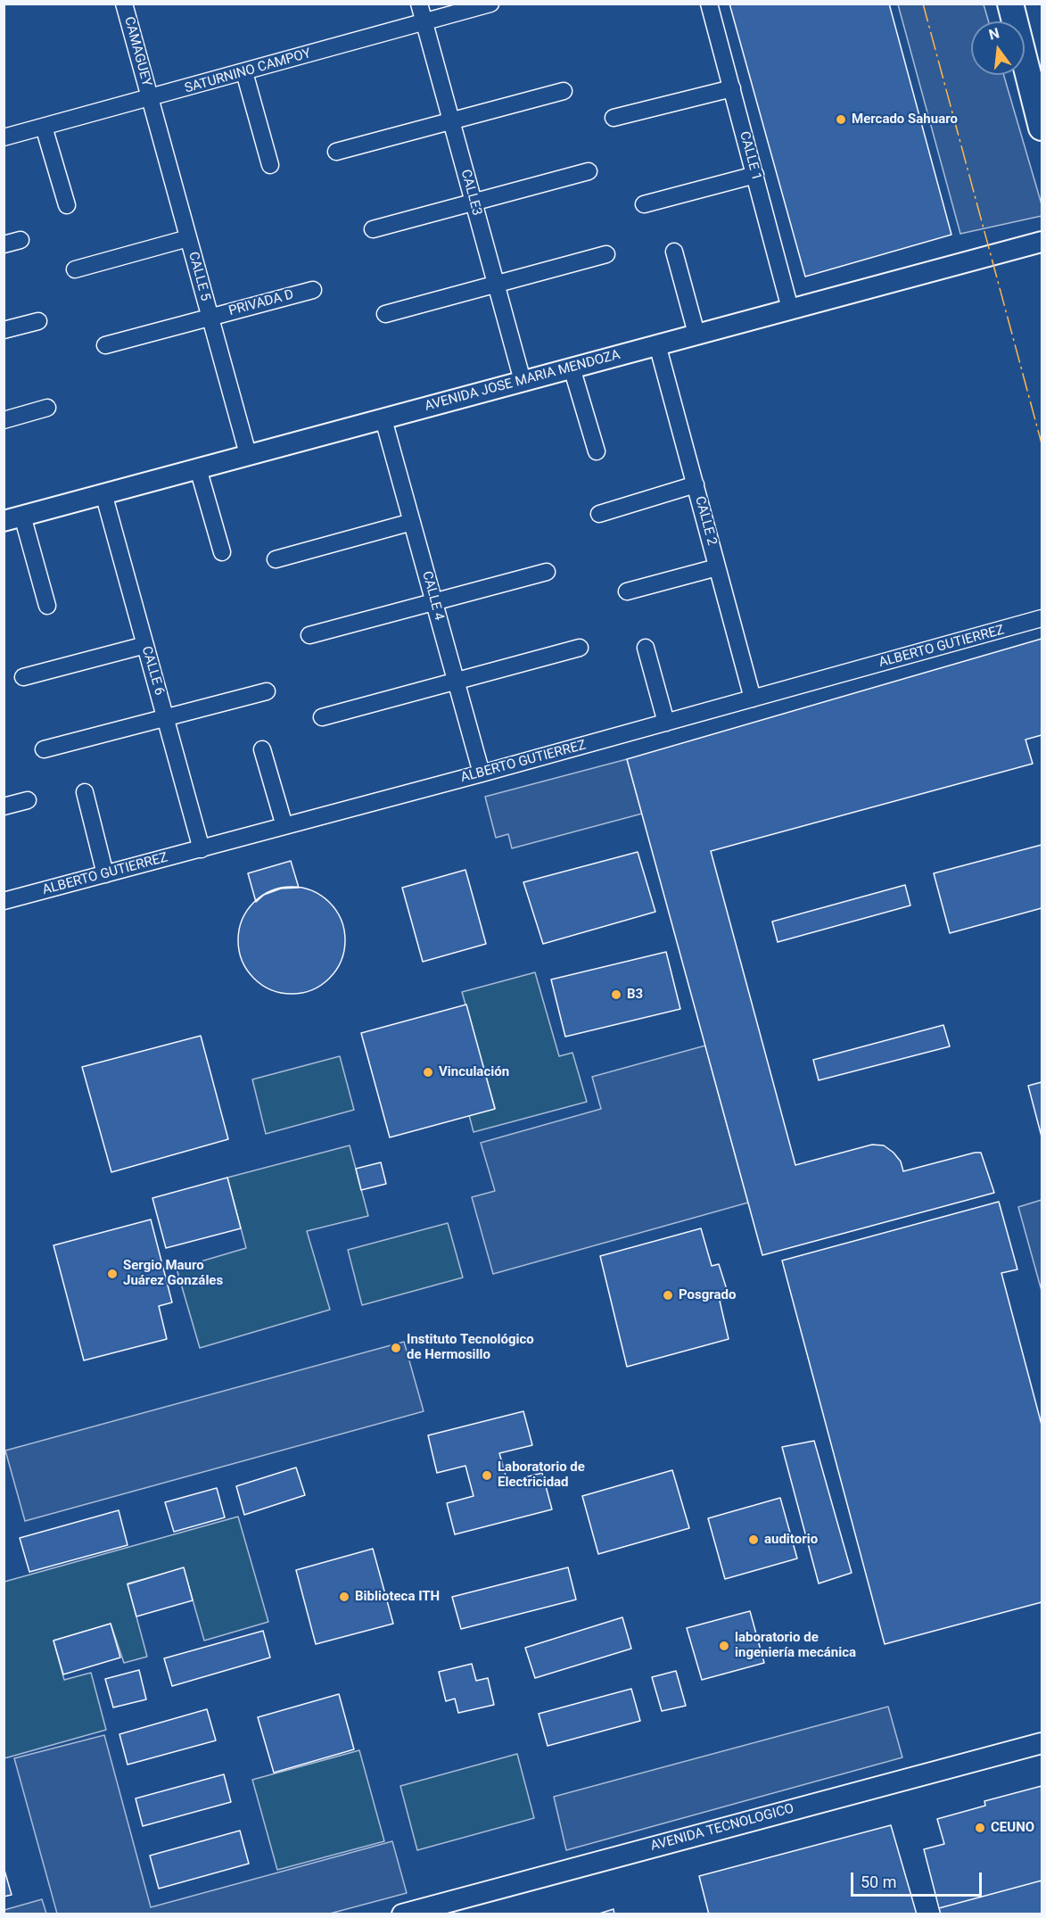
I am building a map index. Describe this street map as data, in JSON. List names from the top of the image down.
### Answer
{
  "streets": {
    "street": [
      "CAMAGUEY",
      "SATURNINO CAMPOY",
      "CALLE 1",
      "CALLE3",
      "CALLE 5",
      "PRIVADA D",
      "AVENIDA JOSE MARIA MENDOZA",
      "CALLE 2",
      "CALLE 4",
      "ALBERTO GUTIERREZ",
      "CALLE 6",
      "AVENIDA TECNOLOGICO"
    ]
  },
  "crossings": [
    ["CAMAGUEY", "SATURNINO CAMPOY"],
    ["CAMAGUEY", "CALLE 5"],
    ["SATURNINO CAMPOY", "CALLE3"],
    ["SATURNINO CAMPOY", "CALLE 5"],
    ["CALLE 1", "AVENIDA JOSE MARIA MENDOZA"],
    ["CALLE3", "AVENIDA JOSE MARIA MENDOZA"],
    ["CALLE 5", "PRIVADA D"],
    ["CALLE 5", "AVENIDA JOSE MARIA MENDOZA"],
    ["AVENIDA JOSE MARIA MENDOZA", "CALLE 2"],
    ["AVENIDA JOSE MARIA MENDOZA", "CALLE 4"],
    ["AVENIDA JOSE MARIA MENDOZA", "CALLE 6"],
    ["CALLE 2", "ALBERTO GUTIERREZ"],
    ["CALLE 4", "ALBERTO GUTIERREZ"],
    ["ALBERTO GUTIERREZ", "CALLE 6"]
  ],
  "places": [
    "Mercado Sahuaro",
    "B3",
    "Vinculación",
    "Sergio Mauro Juárez Gonzáles",
    "Posgrado",
    "Instituto Tecnológico de Hermosillo",
    "Laboratorio de Electricidad",
    "auditorio",
    "Biblioteca ITH",
    "laboratorio de ingeniería mecánica",
    "CEUNO"
  ],
  "scale_bar": "50 m",
  "north": "top"
}
